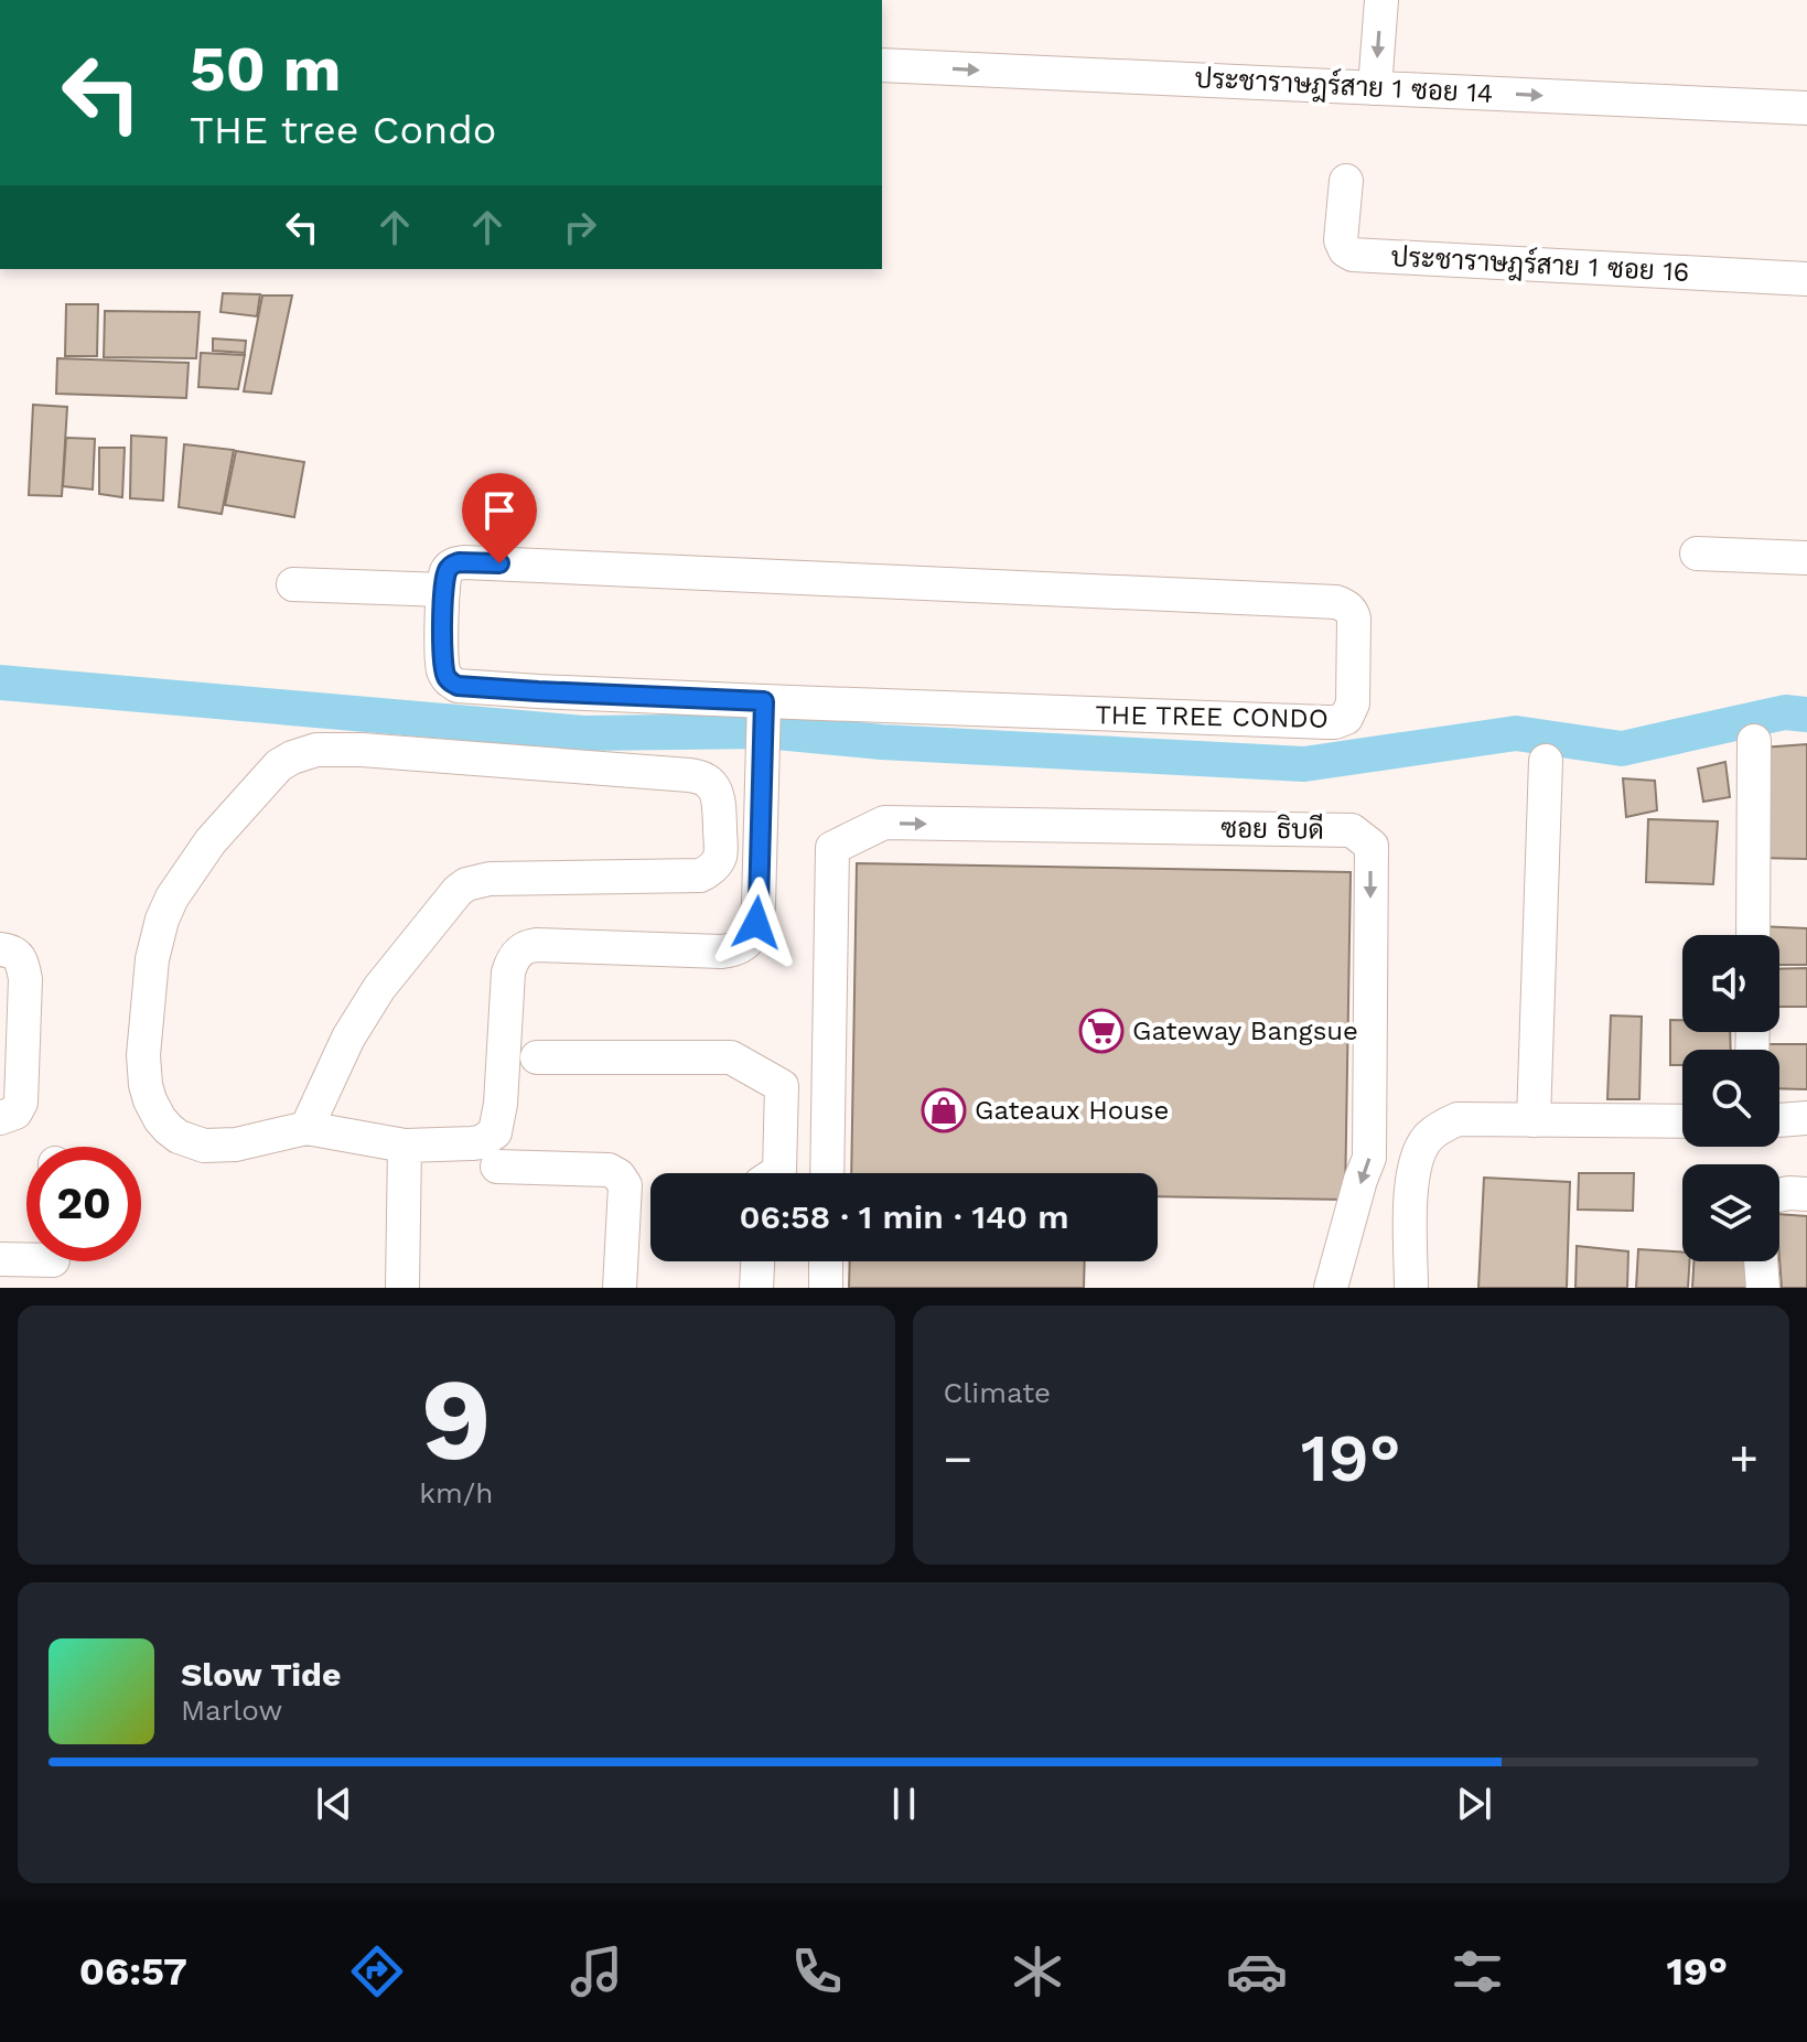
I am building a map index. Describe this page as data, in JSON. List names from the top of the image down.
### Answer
{
  "streets": {
    "street": [
      "ประชาราษฎร์สาย 1 ซอย 14",
      "ประชาราษฎร์สาย 1 ซอย 16",
      "THE TREE CONDO",
      "ซอย ธิบดี"
    ]
  },
  "one_way": ["ประชาราษฎร์สาย 1 ซอย 14"],
  "places": {
    "supermarket": ["Gateway Bangsue"],
    "shop": ["Gateaux House"]
  },
  "page": {
    "turn": ["50 m", "THE tree Condo"],
    "limit": "20",
    "trip": "06:58 · 1 min · 140 m",
    "tile": [
      ["9", "km/h"],
      "Climate"
    ],
    "heat": ["−", "19°", "+"],
    "song": ["Slow Tide", "Marlow"],
    "tabs": ["06:57", "19°"]
  }
}
